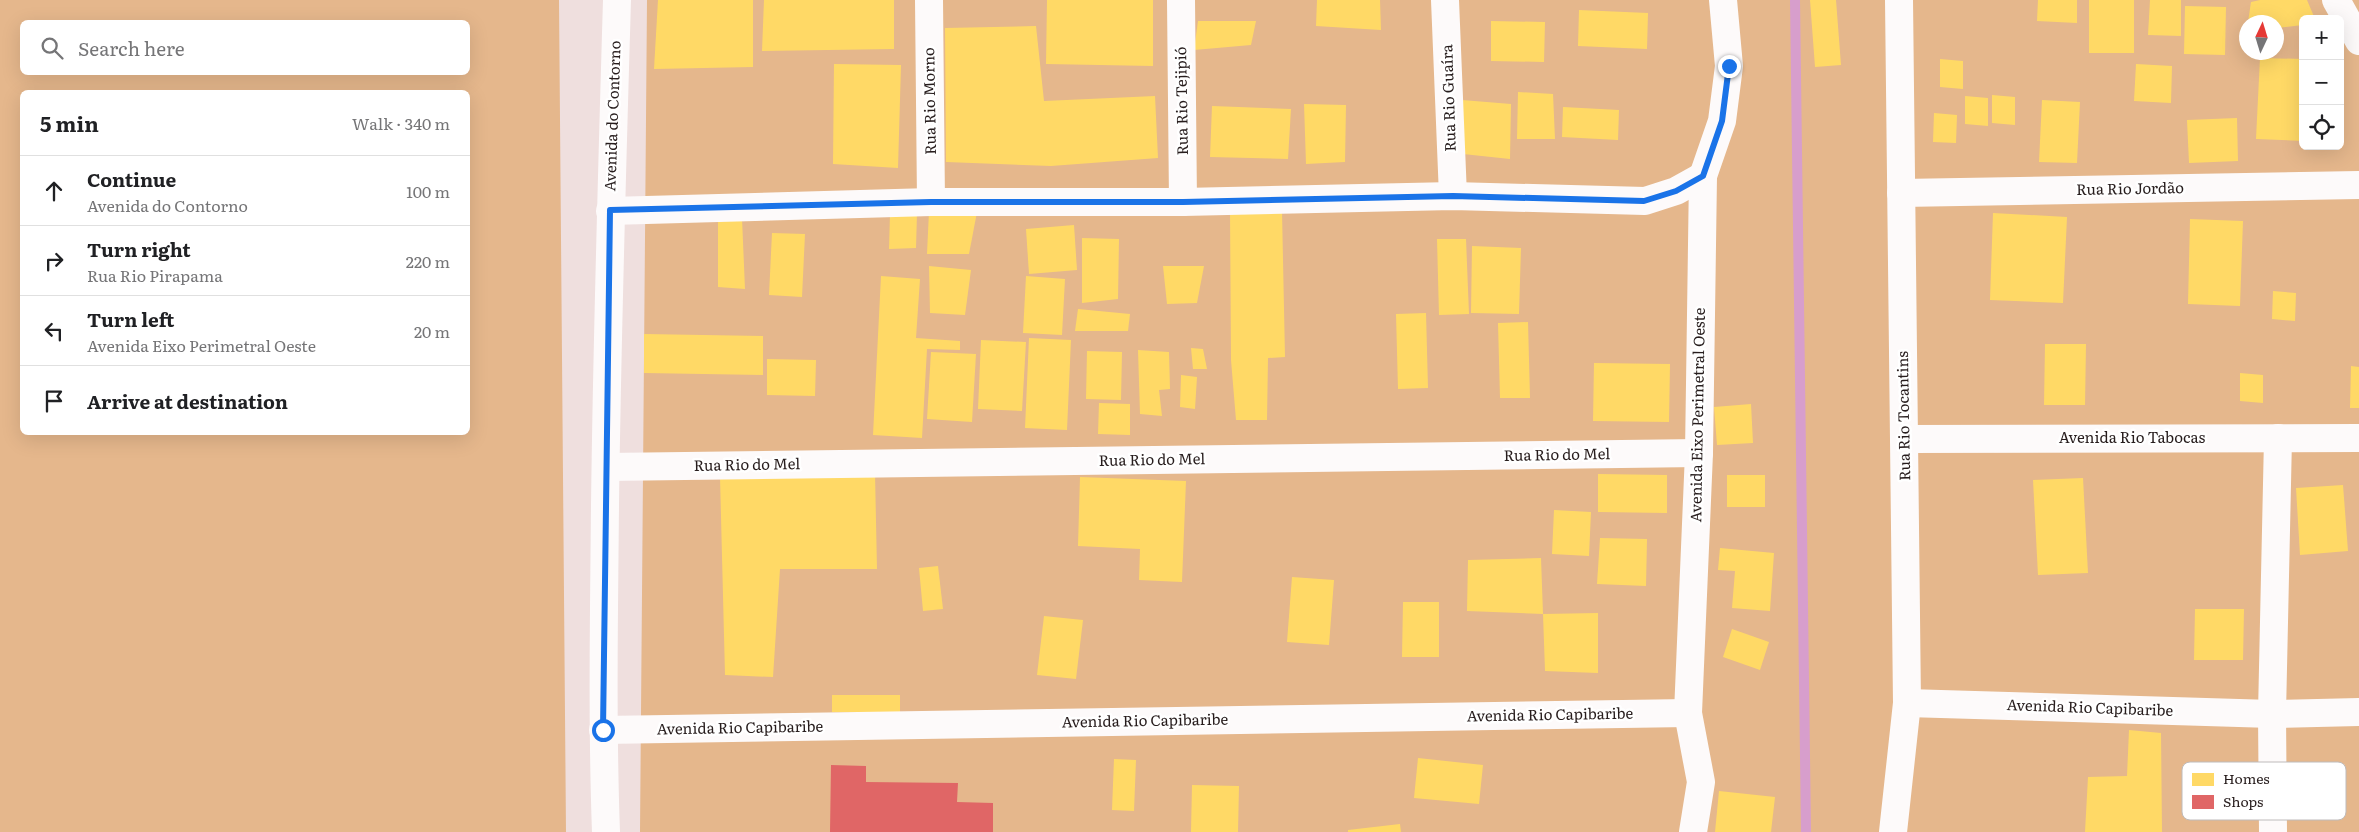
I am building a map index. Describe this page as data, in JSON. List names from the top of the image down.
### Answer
{
  "streets": {
    "street": [
      "Rua Rio Guaíra",
      "Rua Rio Morno",
      "Rua Rio Tejipió",
      "Avenida do Contorno",
      "Rua Rio Jordão",
      "Avenida Eixo Perimetral Oeste",
      "Rua Rio Tocantins",
      "Avenida Rio Tabocas",
      "Rua Rio do Mel",
      "Avenida Rio Capibaribe"
    ]
  },
  "crossings": [
    ["Avenida do Contorno", "Rua Rio do Mel"],
    ["Avenida do Contorno", "Avenida Rio Capibaribe"],
    ["Rua Rio Jordão", "Rua Rio Tocantins"],
    ["Avenida Eixo Perimetral Oeste", "Rua Rio do Mel"],
    ["Avenida Eixo Perimetral Oeste", "Avenida Rio Capibaribe"],
    ["Rua Rio Tocantins", "Avenida Rio Tabocas"],
    ["Rua Rio Tocantins", "Avenida Rio Capibaribe"]
  ],
  "legend": ["Homes", "Shops"],
  "north": "top",
  "page": {
    "map_buttons": ["+", "−"],
    "search": "Search here",
    "heading": ["5 min", "Walk · 340 m"],
    "list": [
      ["Continue", "Avenida do Contorno", "100 m"],
      ["Turn right", "Rua Rio Pirapama", "220 m"],
      ["Turn left", "Avenida Eixo Perimetral Oeste", "20 m"],
      "Arrive at destination"
    ]
  }
}
